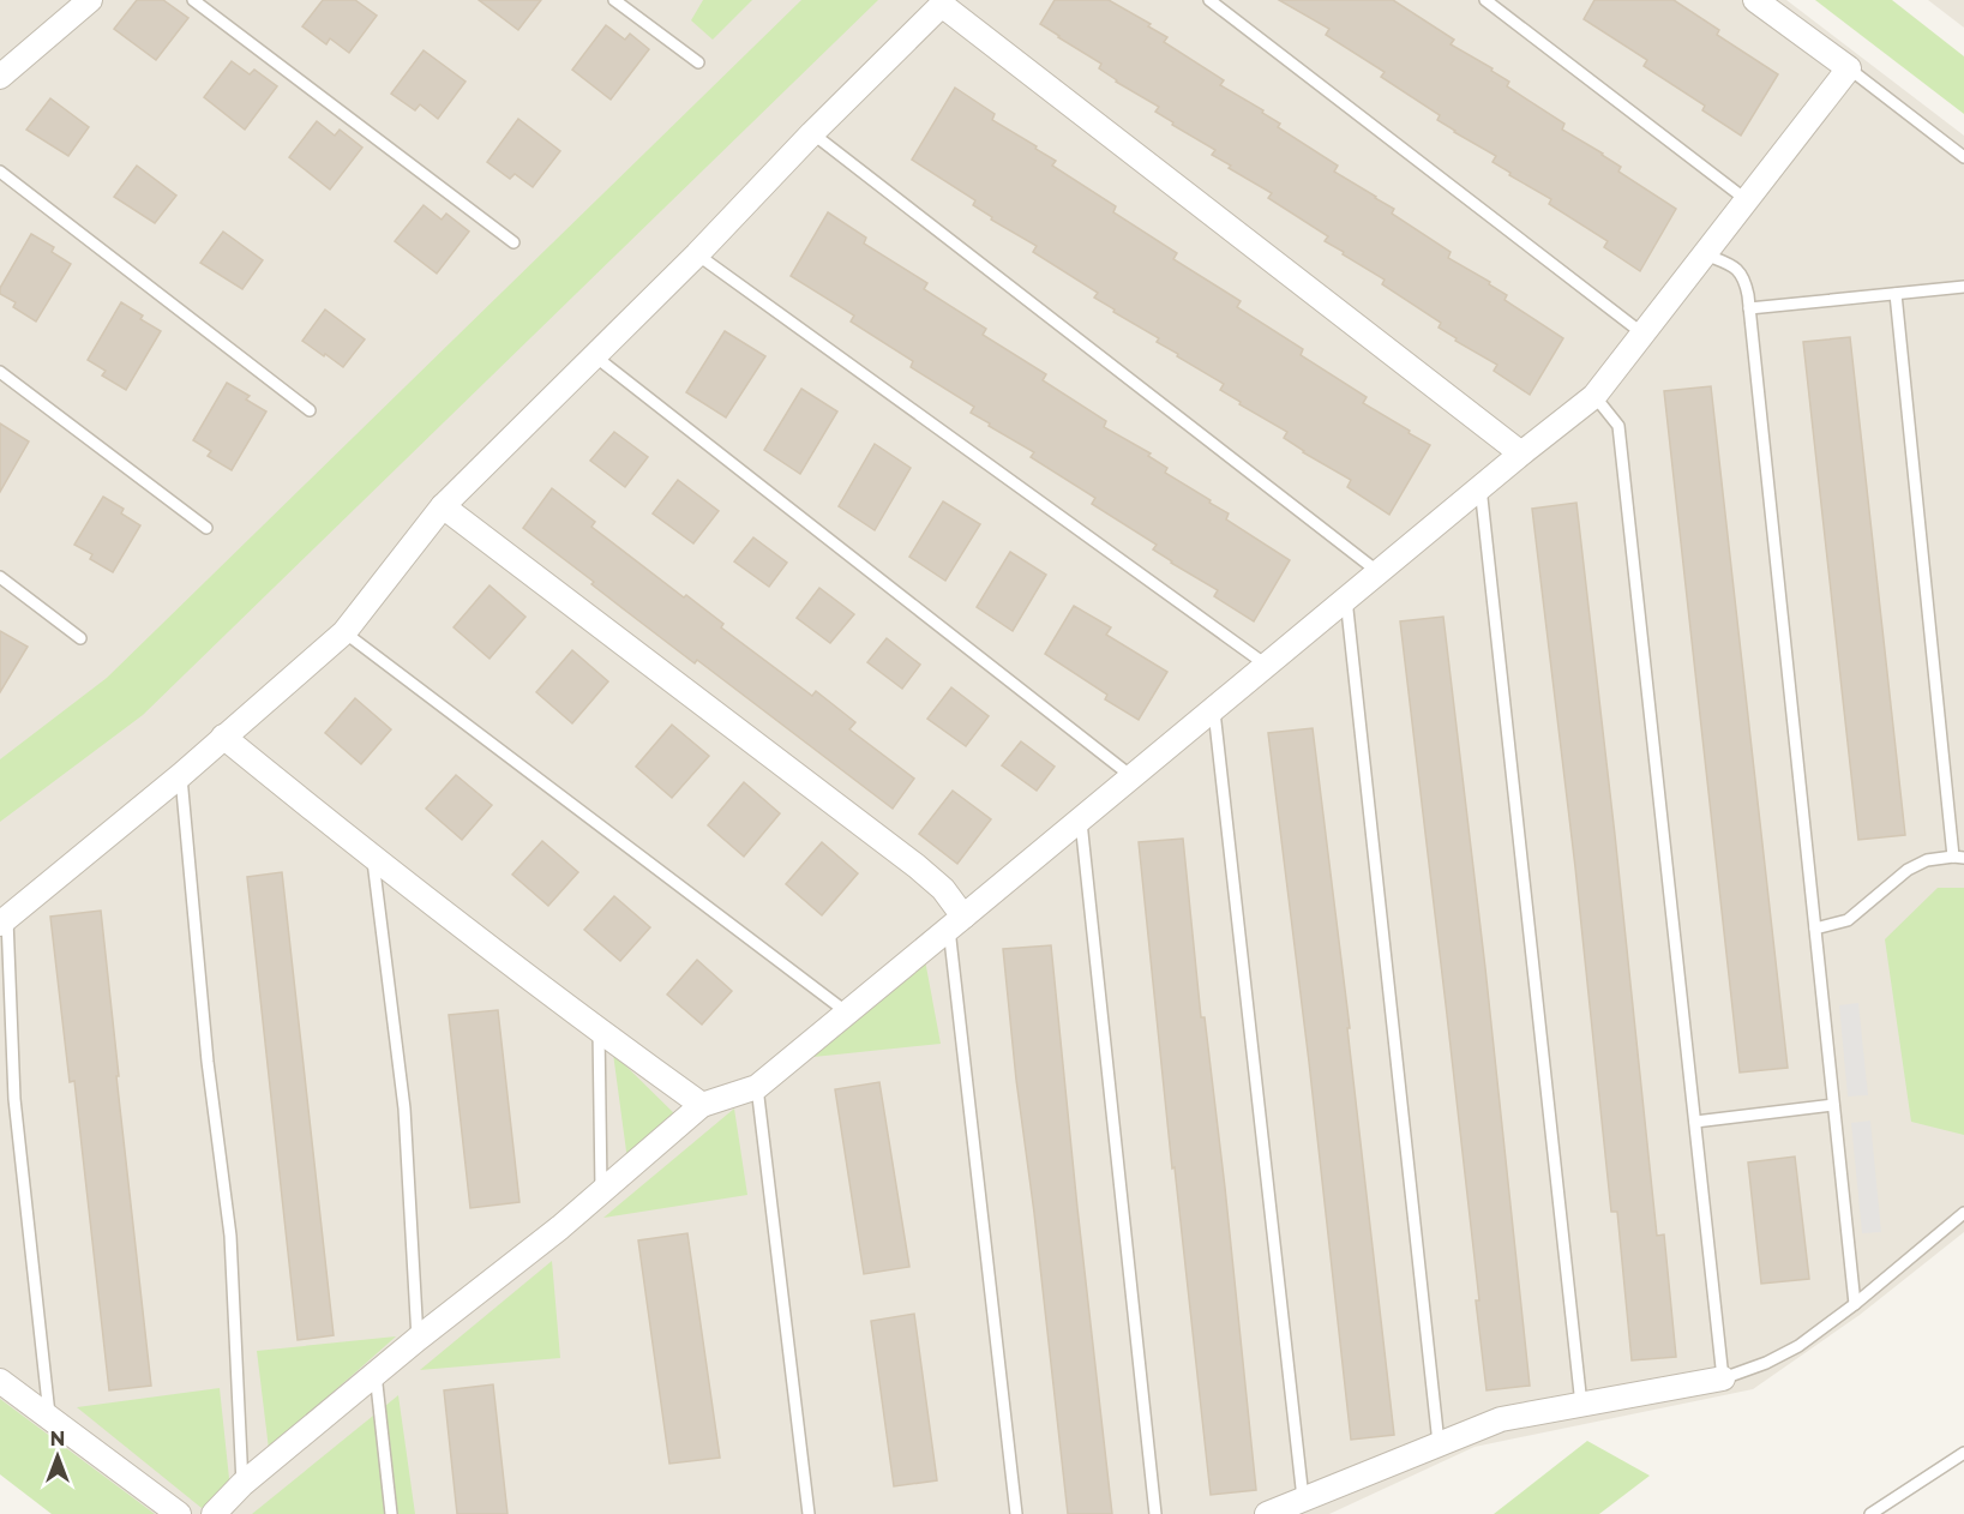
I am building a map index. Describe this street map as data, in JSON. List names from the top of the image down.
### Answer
{
  "north": "top"
}
